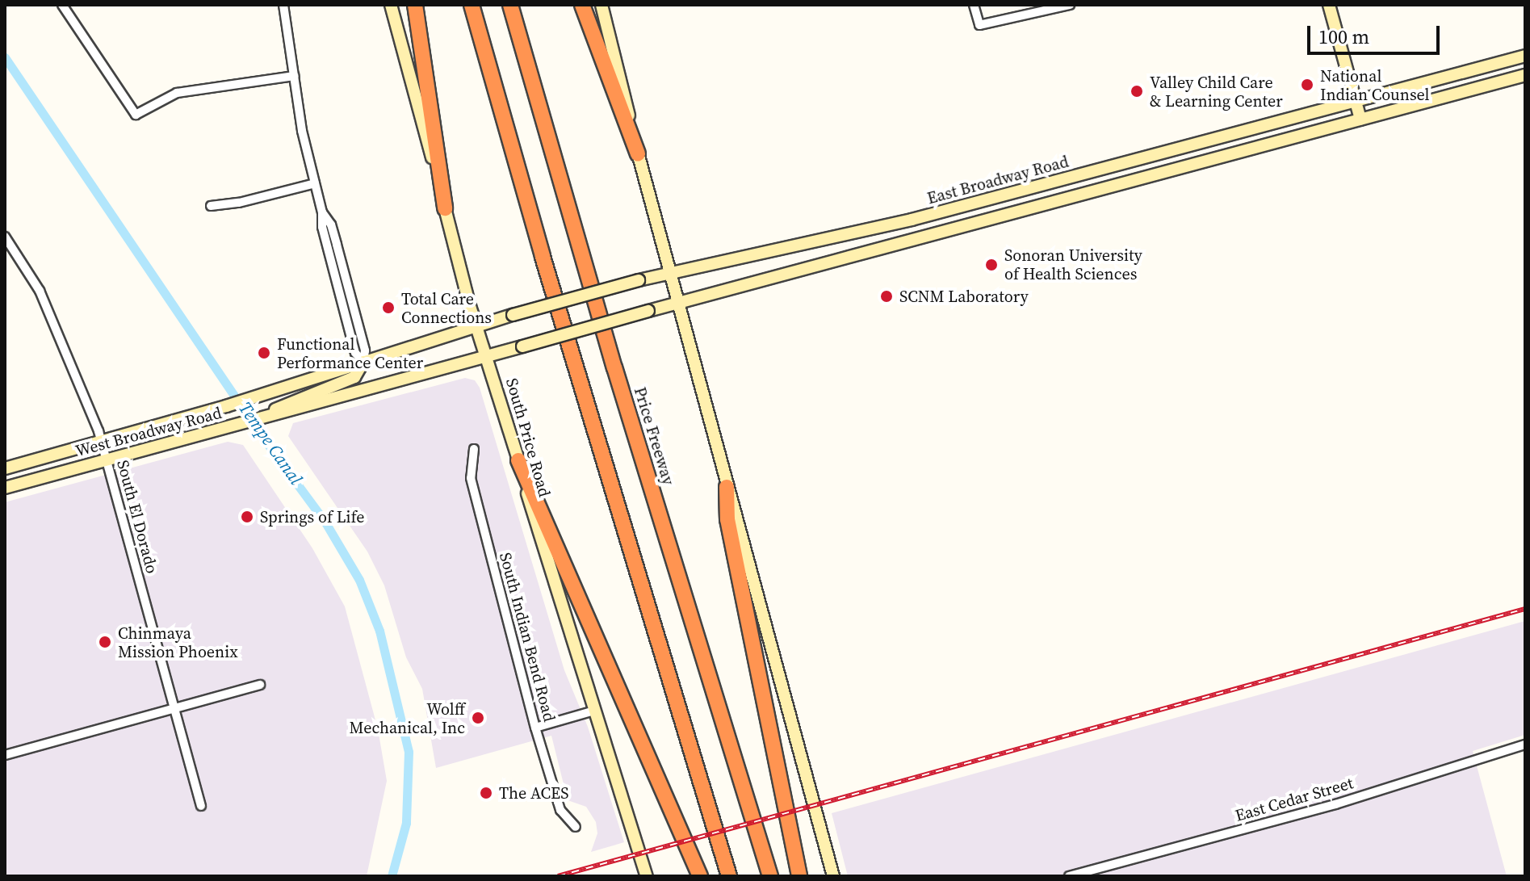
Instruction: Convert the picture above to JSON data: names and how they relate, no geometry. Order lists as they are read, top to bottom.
{
  "streets": {
    "highway": ["Price Freeway"],
    "main road": ["East Broadway Road", "West Broadway Road", "South Price Road"],
    "street": ["South El Dorado", "South Indian Bend Road", "East Cedar Street"]
  },
  "crossings": [
    ["East Broadway Road", "West Broadway Road"],
    ["East Broadway Road", "South Price Road"],
    ["West Broadway Road", "South Price Road"],
    ["West Broadway Road", "South El Dorado"]
  ],
  "water": ["Tempe Canal"],
  "places": [
    "National Indian Counsel",
    "Valley Child Care & Learning Center",
    "Sonoran University of Health Sciences",
    "SCNM Laboratory",
    "Total Care Connections",
    "Functional Performance Center",
    "Springs of Life",
    "Chinmaya Mission Phoenix",
    "Wolff Mechanical, Inc",
    "The ACES"
  ],
  "scale_bar": "100 m"
}
